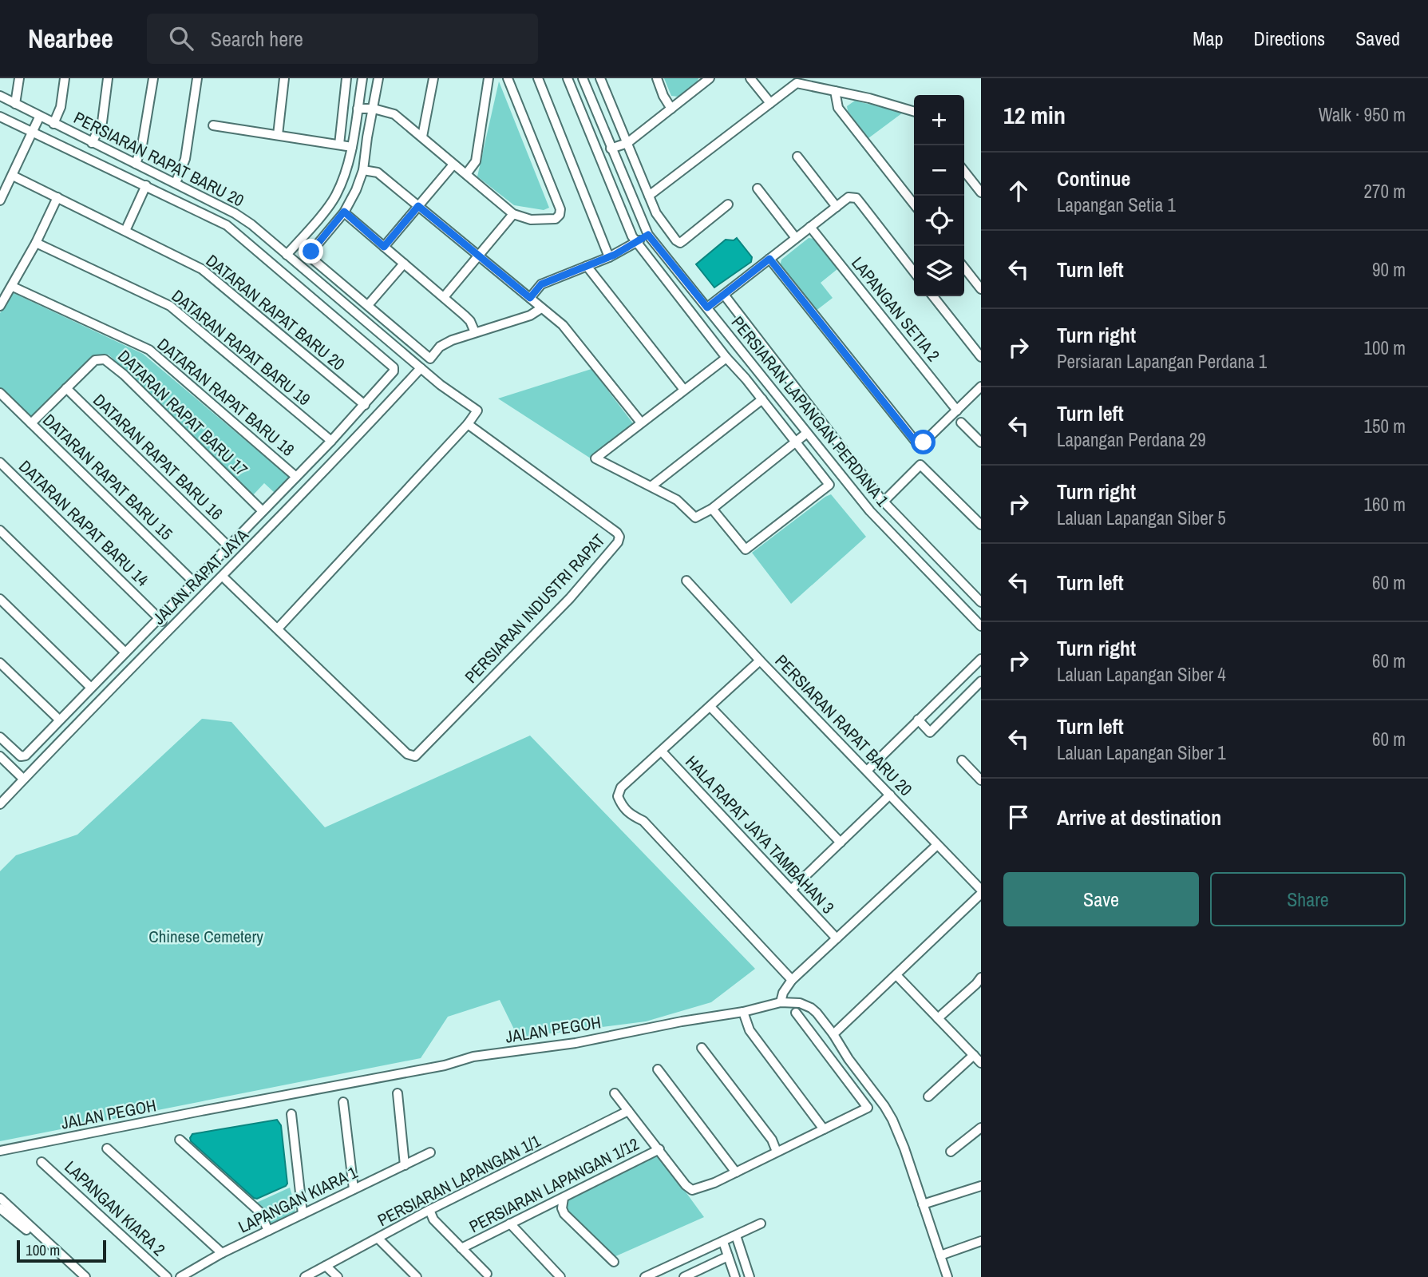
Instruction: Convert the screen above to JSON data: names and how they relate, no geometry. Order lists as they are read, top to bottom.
{
  "streets": {
    "street": [
      "PERSIARAN RAPAT BARU 20",
      "LAPANGAN SETIA 2",
      "DATARAN RAPAT BARU 20",
      "DATARAN RAPAT BARU 19",
      "DATARAN RAPAT BARU 18",
      "PERSIARAN LAPANGAN PERDANA 1",
      "DATARAN RAPAT BARU 17",
      "DATARAN RAPAT BARU 16",
      "DATARAN RAPAT BARU 15",
      "DATARAN RAPAT BARU 14",
      "JALAN RAPAT JAYA",
      "PERSIARAN INDUSTRI RAPAT",
      "HALA RAPAT JAYA TAMBAHAN 3",
      "JALAN PEGOH",
      "PERSIARAN LAPANGAN 1/1",
      "PERSIARAN LAPANGAN 1/12",
      "LAPANGAN KIARA 1",
      "LAPANGAN KIARA 2"
    ]
  },
  "crossings": [
    ["PERSIARAN RAPAT BARU 20", "JALAN RAPAT JAYA"],
    ["PERSIARAN RAPAT BARU 20", "PERSIARAN INDUSTRI RAPAT"],
    ["DATARAN RAPAT BARU 17", "DATARAN RAPAT BARU 16"],
    ["DATARAN RAPAT BARU 17", "DATARAN RAPAT BARU 15"],
    ["DATARAN RAPAT BARU 14", "JALAN RAPAT JAYA"],
    ["JALAN RAPAT JAYA", "PERSIARAN INDUSTRI RAPAT"]
  ],
  "parks": ["Chinese Cemetery"],
  "scale_bar": "100 m",
  "page": {
    "header": "Nearbee",
    "search": "Search here",
    "nav": ["Map", "Directions", "Saved"],
    "heading": ["12 min", "Walk · 950 m"],
    "map_buttons": ["+", "−"],
    "list": [
      ["Continue", "Lapangan Setia 1", "270 m"],
      ["Turn left", "90 m"],
      ["Turn right", "Persiaran Lapangan Perdana 1", "100 m"],
      ["Turn left", "Lapangan Perdana 29", "150 m"],
      ["Turn right", "Laluan Lapangan Siber 5", "160 m"],
      ["Turn left", "60 m"],
      ["Turn right", "Laluan Lapangan Siber 4", "60 m"],
      ["Turn left", "Laluan Lapangan Siber 1", "60 m"],
      "Arrive at destination"
    ],
    "buttons": ["Save", "Share"],
    "scale": "100 m"
  }
}
